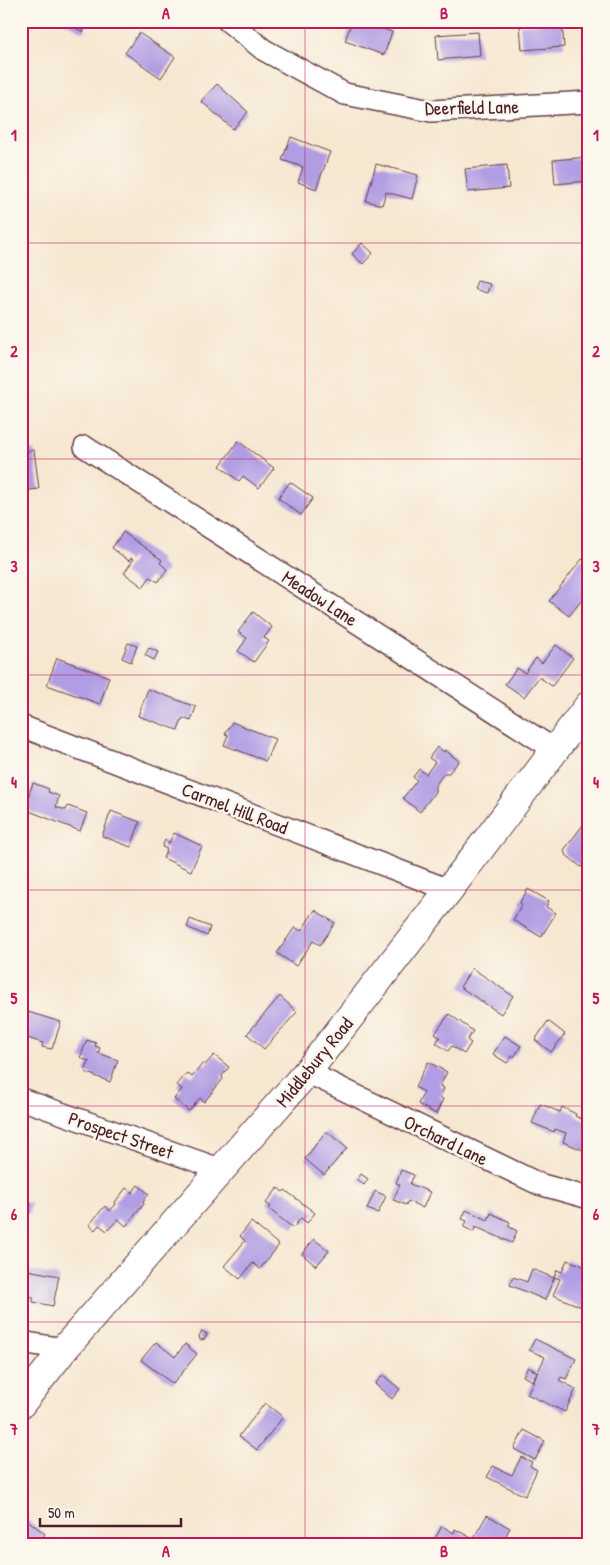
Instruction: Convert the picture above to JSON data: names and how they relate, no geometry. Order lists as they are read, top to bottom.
{
  "streets": {
    "street": [
      "Deerfield Lane",
      "Meadow Lane",
      "Carmel Hill Road",
      "Middlebury Road",
      "Prospect Street",
      "Orchard Lane"
    ]
  },
  "crossings": [
    ["Meadow Lane", "Middlebury Road"],
    ["Carmel Hill Road", "Middlebury Road"],
    ["Middlebury Road", "Prospect Street"],
    ["Middlebury Road", "Orchard Lane"]
  ],
  "scale_bar": "50 m",
  "grid": {
    "columns": ["A", "B"],
    "rows": [
      "1",
      "2",
      "3",
      "4",
      "5",
      "6",
      "7"
    ]
  }
}
